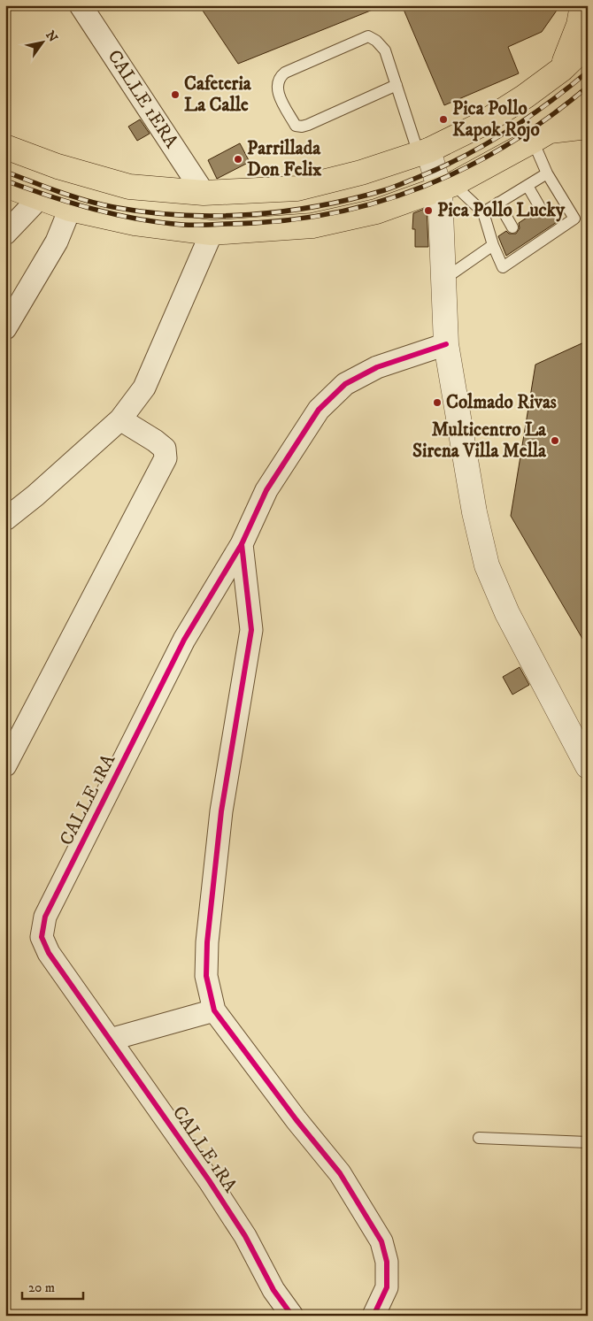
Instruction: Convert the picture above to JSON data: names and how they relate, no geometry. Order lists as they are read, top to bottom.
{
  "streets": {
    "street": ["CALLE 1ERA", "CALLE 1RA"]
  },
  "places": [
    "Cafeteria La Calle",
    "Pica Pollo Kapok Rojo",
    "Parrillada Don Felix",
    "Pica Pollo Lucky",
    "Colmado Rivas",
    "Multicentro La Sirena Villa Mella"
  ],
  "scale_bar": "20 m",
  "north": "top right"
}
